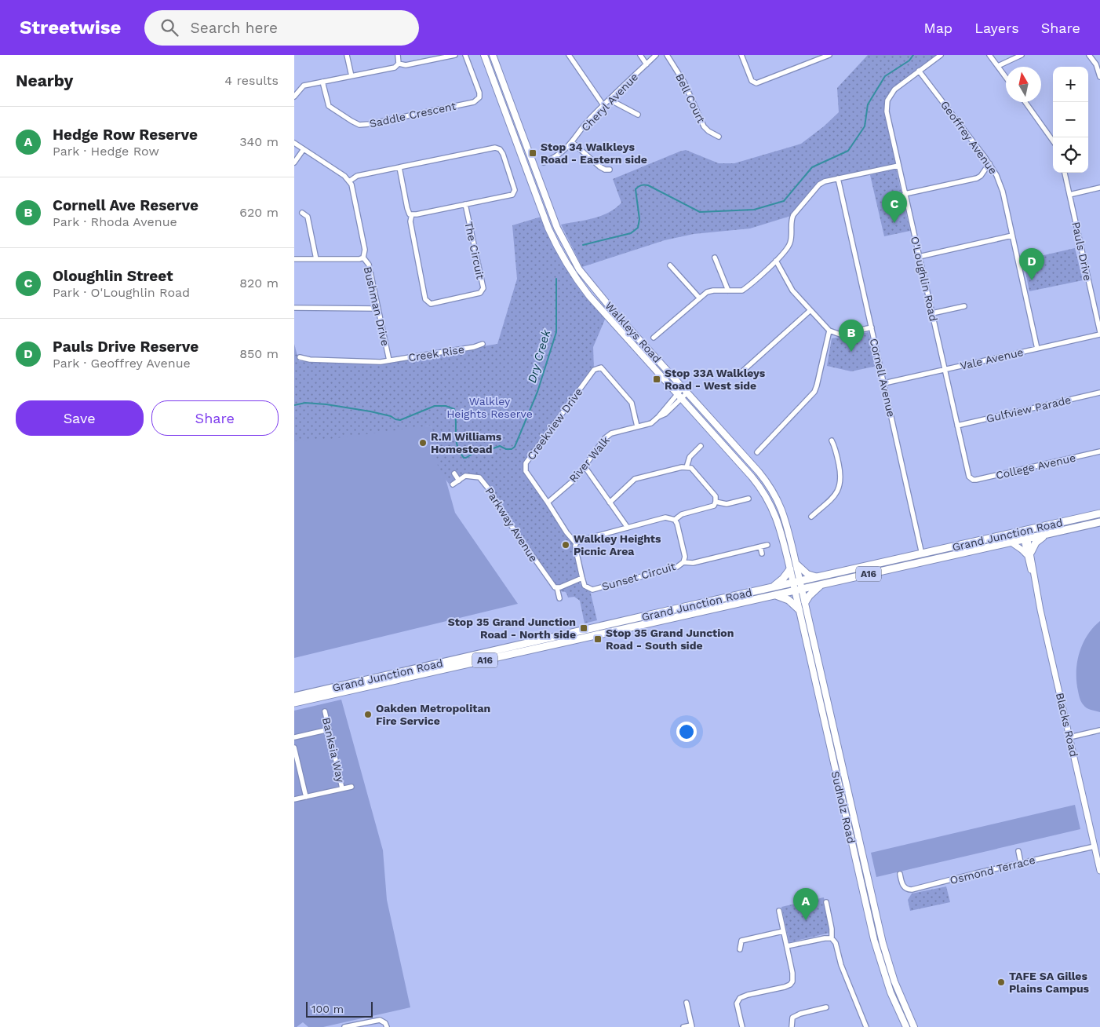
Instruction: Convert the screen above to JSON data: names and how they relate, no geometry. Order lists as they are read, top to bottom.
{
  "streets": {
    "highway": ["Grand Junction Road", "A16"],
    "main road": ["Walkleys Road", "Sudholz Road"],
    "street": [
      "Bell Court",
      "Cheryl Avenue",
      "Saddle Crescent",
      "Geoffrey Avenue",
      "The Circuit",
      "Pauls Drive",
      "O'Loughlin Road",
      "Bushman Drive",
      "Creek Rise",
      "Vale Avenue",
      "Cornell Avenue",
      "Gulfview Parade",
      "Creekview Drive",
      "River Walk",
      "College Avenue",
      "Parkway Avenue",
      "Sunset Circuit",
      "Blacks Road",
      "Banksia Way",
      "Osmond Terrace"
    ]
  },
  "crossings": [
    ["Geoffrey Avenue", "O'Loughlin Road"],
    ["Geoffrey Avenue", "Vale Avenue"],
    ["Pauls Drive", "Vale Avenue"],
    ["O'Loughlin Road", "Vale Avenue"],
    ["O'Loughlin Road", "Gulfview Parade"],
    ["O'Loughlin Road", "College Avenue"],
    ["Bushman Drive", "Creek Rise"],
    ["Walkleys Road", "River Walk"],
    ["Walkleys Road", "Grand Junction Road"],
    ["Walkleys Road", "Sudholz Road"],
    ["Vale Avenue", "Cornell Avenue"],
    ["Cornell Avenue", "Grand Junction Road"],
    ["Creekview Drive", "River Walk"],
    ["Grand Junction Road", "Blacks Road"],
    ["Grand Junction Road", "Sudholz Road"],
    ["Blacks Road", "Osmond Terrace"]
  ],
  "water": ["Dry Creek"],
  "parks": ["Walkley Heights Reserve"],
  "places": {
    "transit": [
      "Stop 34 Walkleys Road - Eastern side",
      "Stop 33A Walkleys Road - West side",
      "Stop 35 Grand Junction Road - North side",
      "Stop 35 Grand Junction Road - South side"
    ],
    "other": [
      "R.M Williams Homestead",
      "Walkley Heights Picnic Area",
      "Oakden Metropolitan Fire Service",
      "TAFE SA Gilles Plains Campus"
    ]
  },
  "scale_bar": "100 m",
  "north": "top",
  "page": {
    "header": "Streetwise",
    "search": "Search here",
    "nav": ["Map", "Layers", "Share"],
    "heading": ["Nearby", "4 results"],
    "map_buttons": ["+", "−"],
    "list": [
      {
        "mark": "A",
        "name": "Hedge Row Reserve",
        "note": "Park · Hedge Row",
        "value": "340 m"
      },
      {
        "mark": "B",
        "name": "Cornell Ave Reserve",
        "note": "Park · Rhoda Avenue",
        "value": "620 m"
      },
      {
        "mark": "C",
        "name": "Oloughlin Street",
        "note": "Park · O'Loughlin Road",
        "value": "820 m"
      },
      {
        "mark": "D",
        "name": "Pauls Drive Reserve",
        "note": "Park · Geoffrey Avenue",
        "value": "850 m"
      }
    ],
    "pins": [
      "C",
      "D",
      "B",
      "A"
    ],
    "buttons": ["Save", "Share"],
    "scale": "100 m"
  }
}
